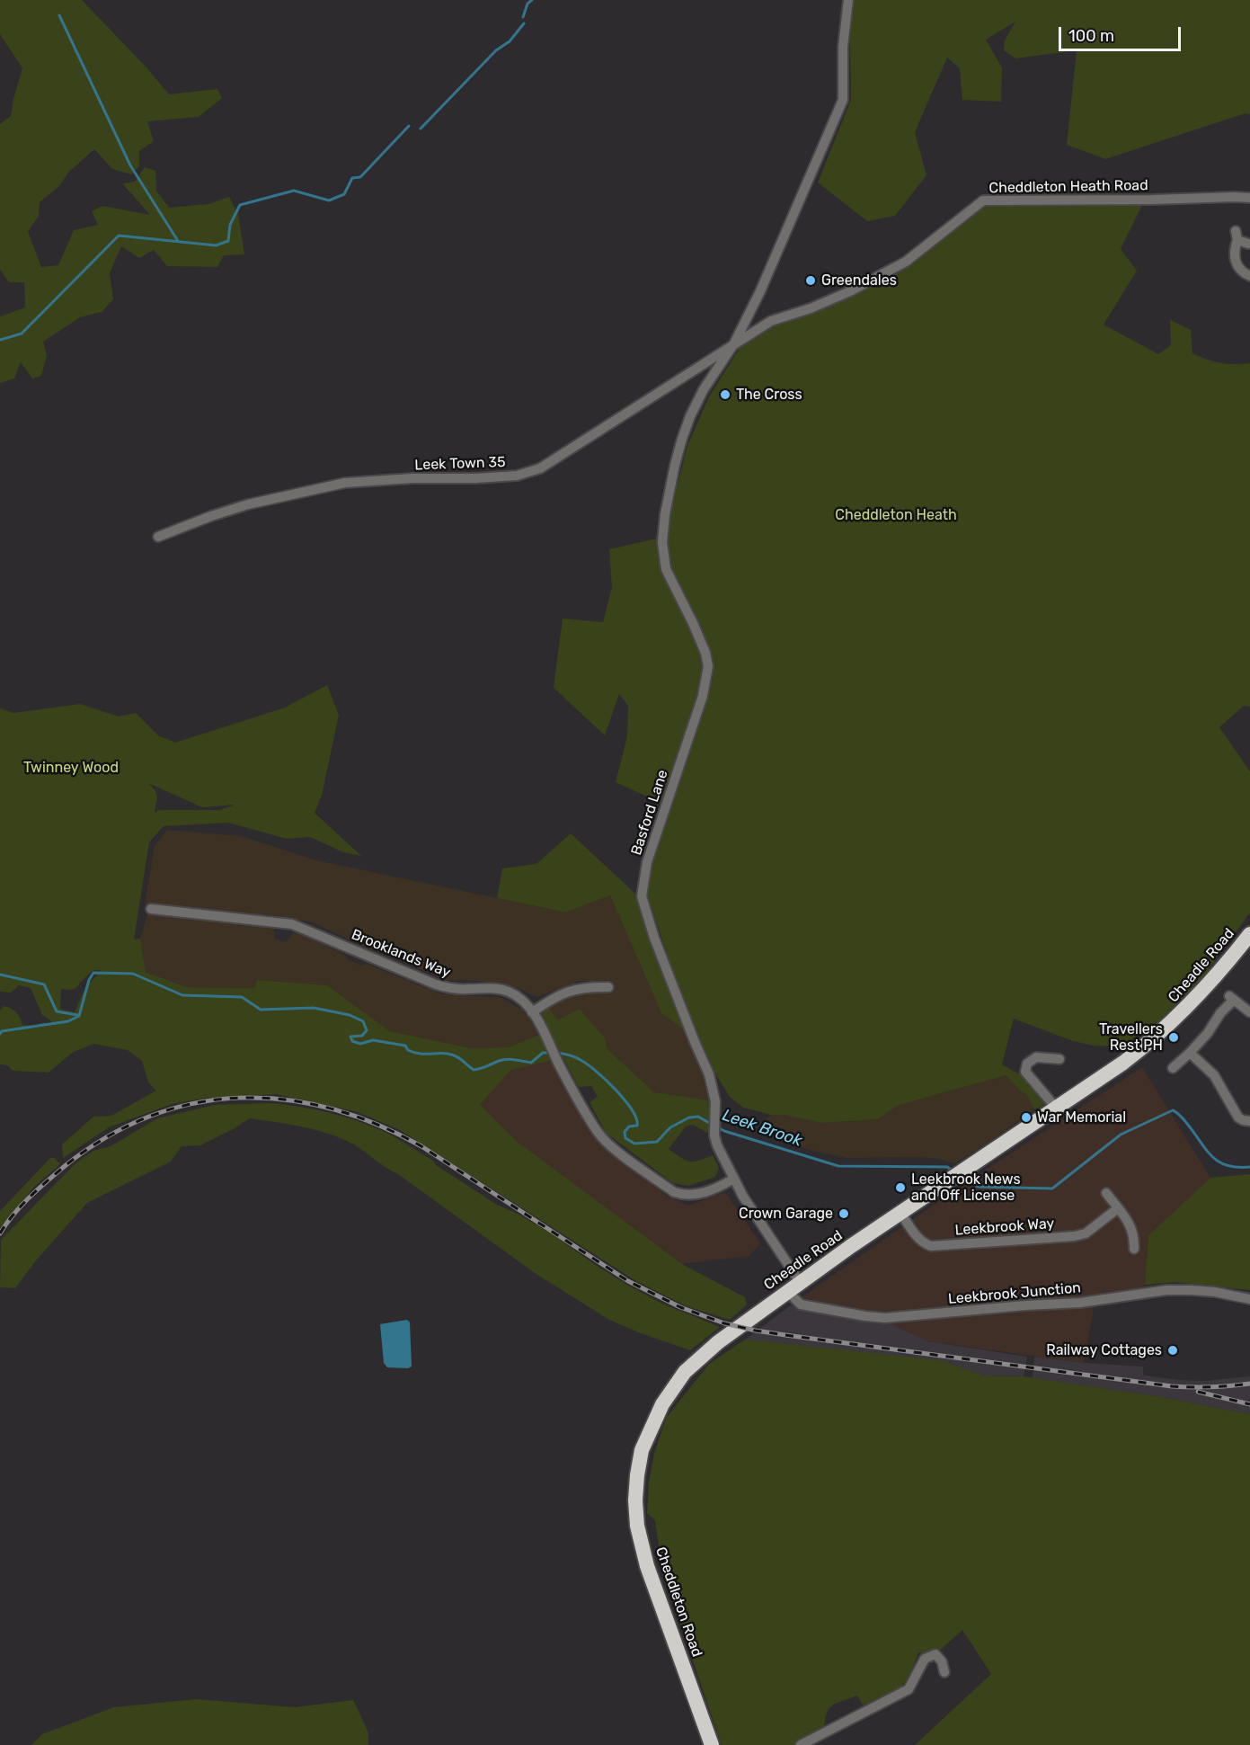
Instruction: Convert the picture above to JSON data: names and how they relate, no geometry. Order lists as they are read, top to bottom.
{
  "streets": {
    "highway": ["Cheadle Road", "Cheddleton Road"],
    "street": [
      "Cheddleton Heath Road",
      "Leek Town 35",
      "Basford Lane",
      "Brooklands Way",
      "Leekbrook Way",
      "Leekbrook Junction"
    ]
  },
  "crossings": [
    ["Cheddleton Heath Road", "Leek Town 35"],
    ["Cheddleton Heath Road", "Basford Lane"],
    ["Leek Town 35", "Basford Lane"],
    ["Basford Lane", "Brooklands Way"],
    ["Basford Lane", "Cheadle Road"],
    ["Basford Lane", "Leekbrook Junction"],
    ["Cheadle Road", "Leekbrook Way"],
    ["Cheadle Road", "Leekbrook Junction"],
    ["Cheadle Road", "Cheddleton Road"]
  ],
  "water": ["Leek Brook"],
  "parks": ["Cheddleton Heath", "Twinney Wood"],
  "places": [
    "Greendales",
    "The Cross",
    "Travellers Rest PH",
    "War Memorial",
    "Leekbrook News and Off License",
    "Crown Garage",
    "Railway Cottages"
  ],
  "scale_bar": "100 m"
}
